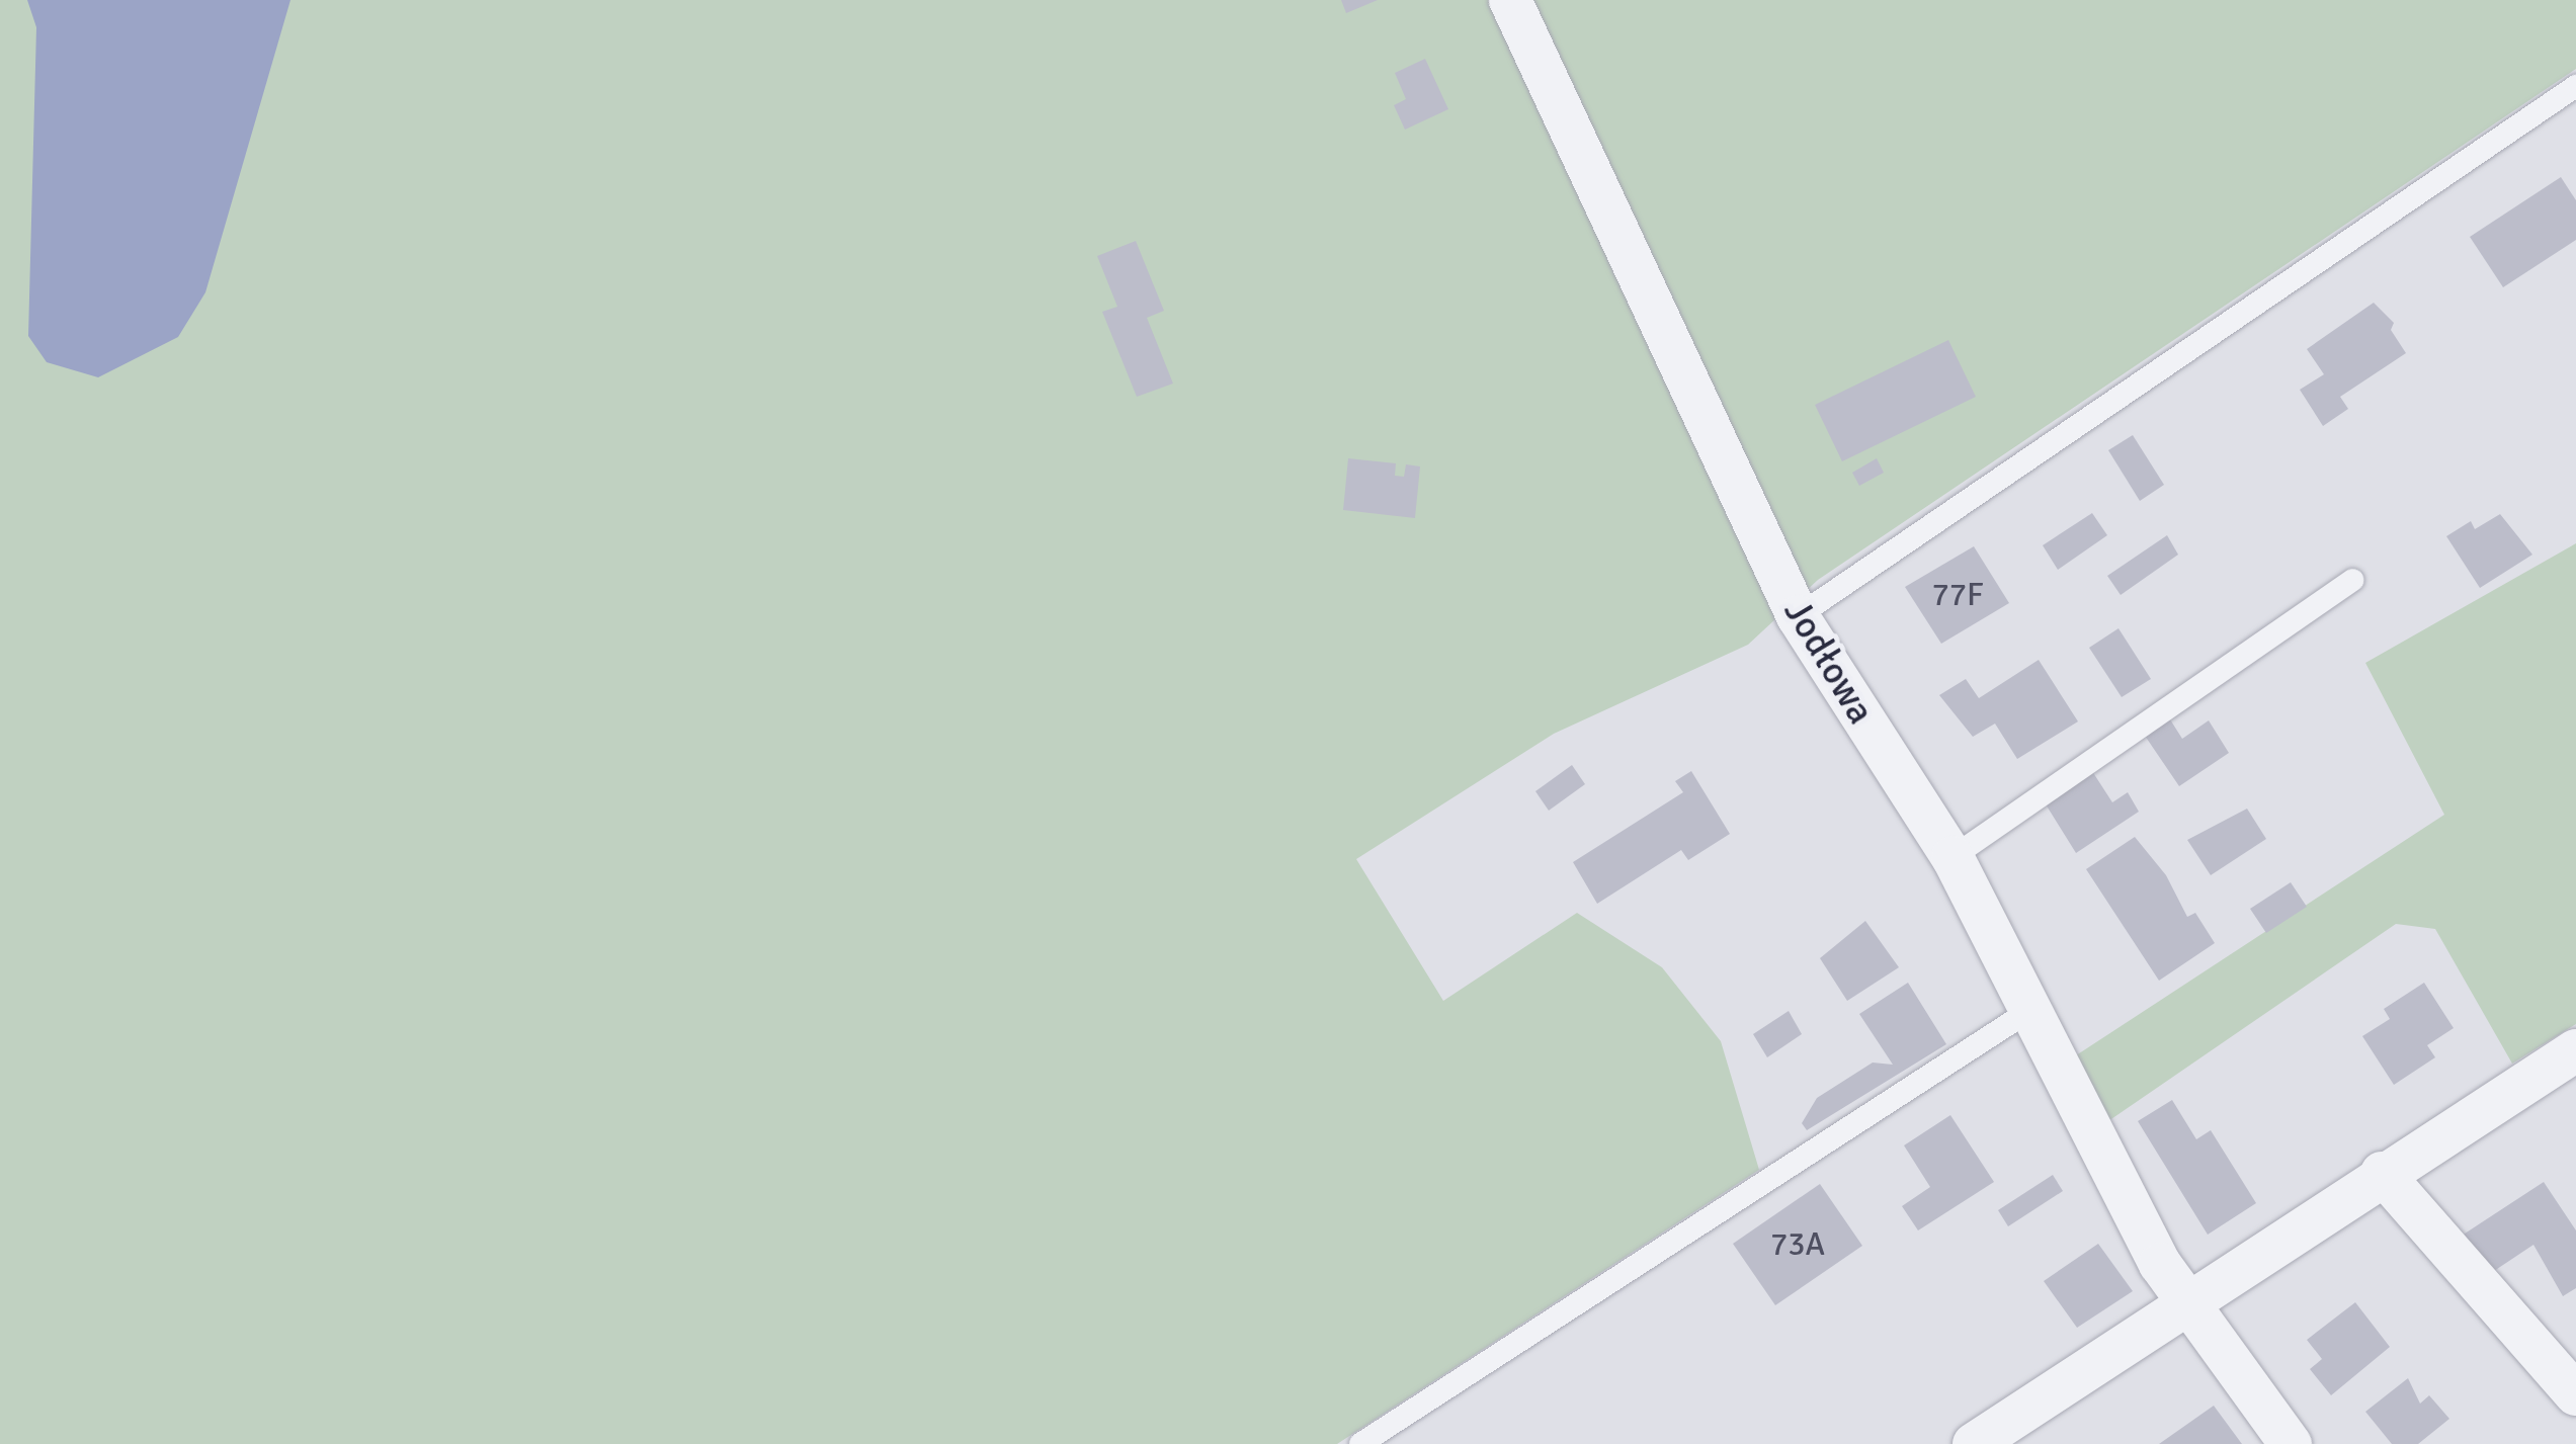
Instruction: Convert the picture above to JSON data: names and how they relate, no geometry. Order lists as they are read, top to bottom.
{
  "streets": {
    "street": ["Jodłowa"]
  },
  "house_numbers": ["77F", "73A"]
}
